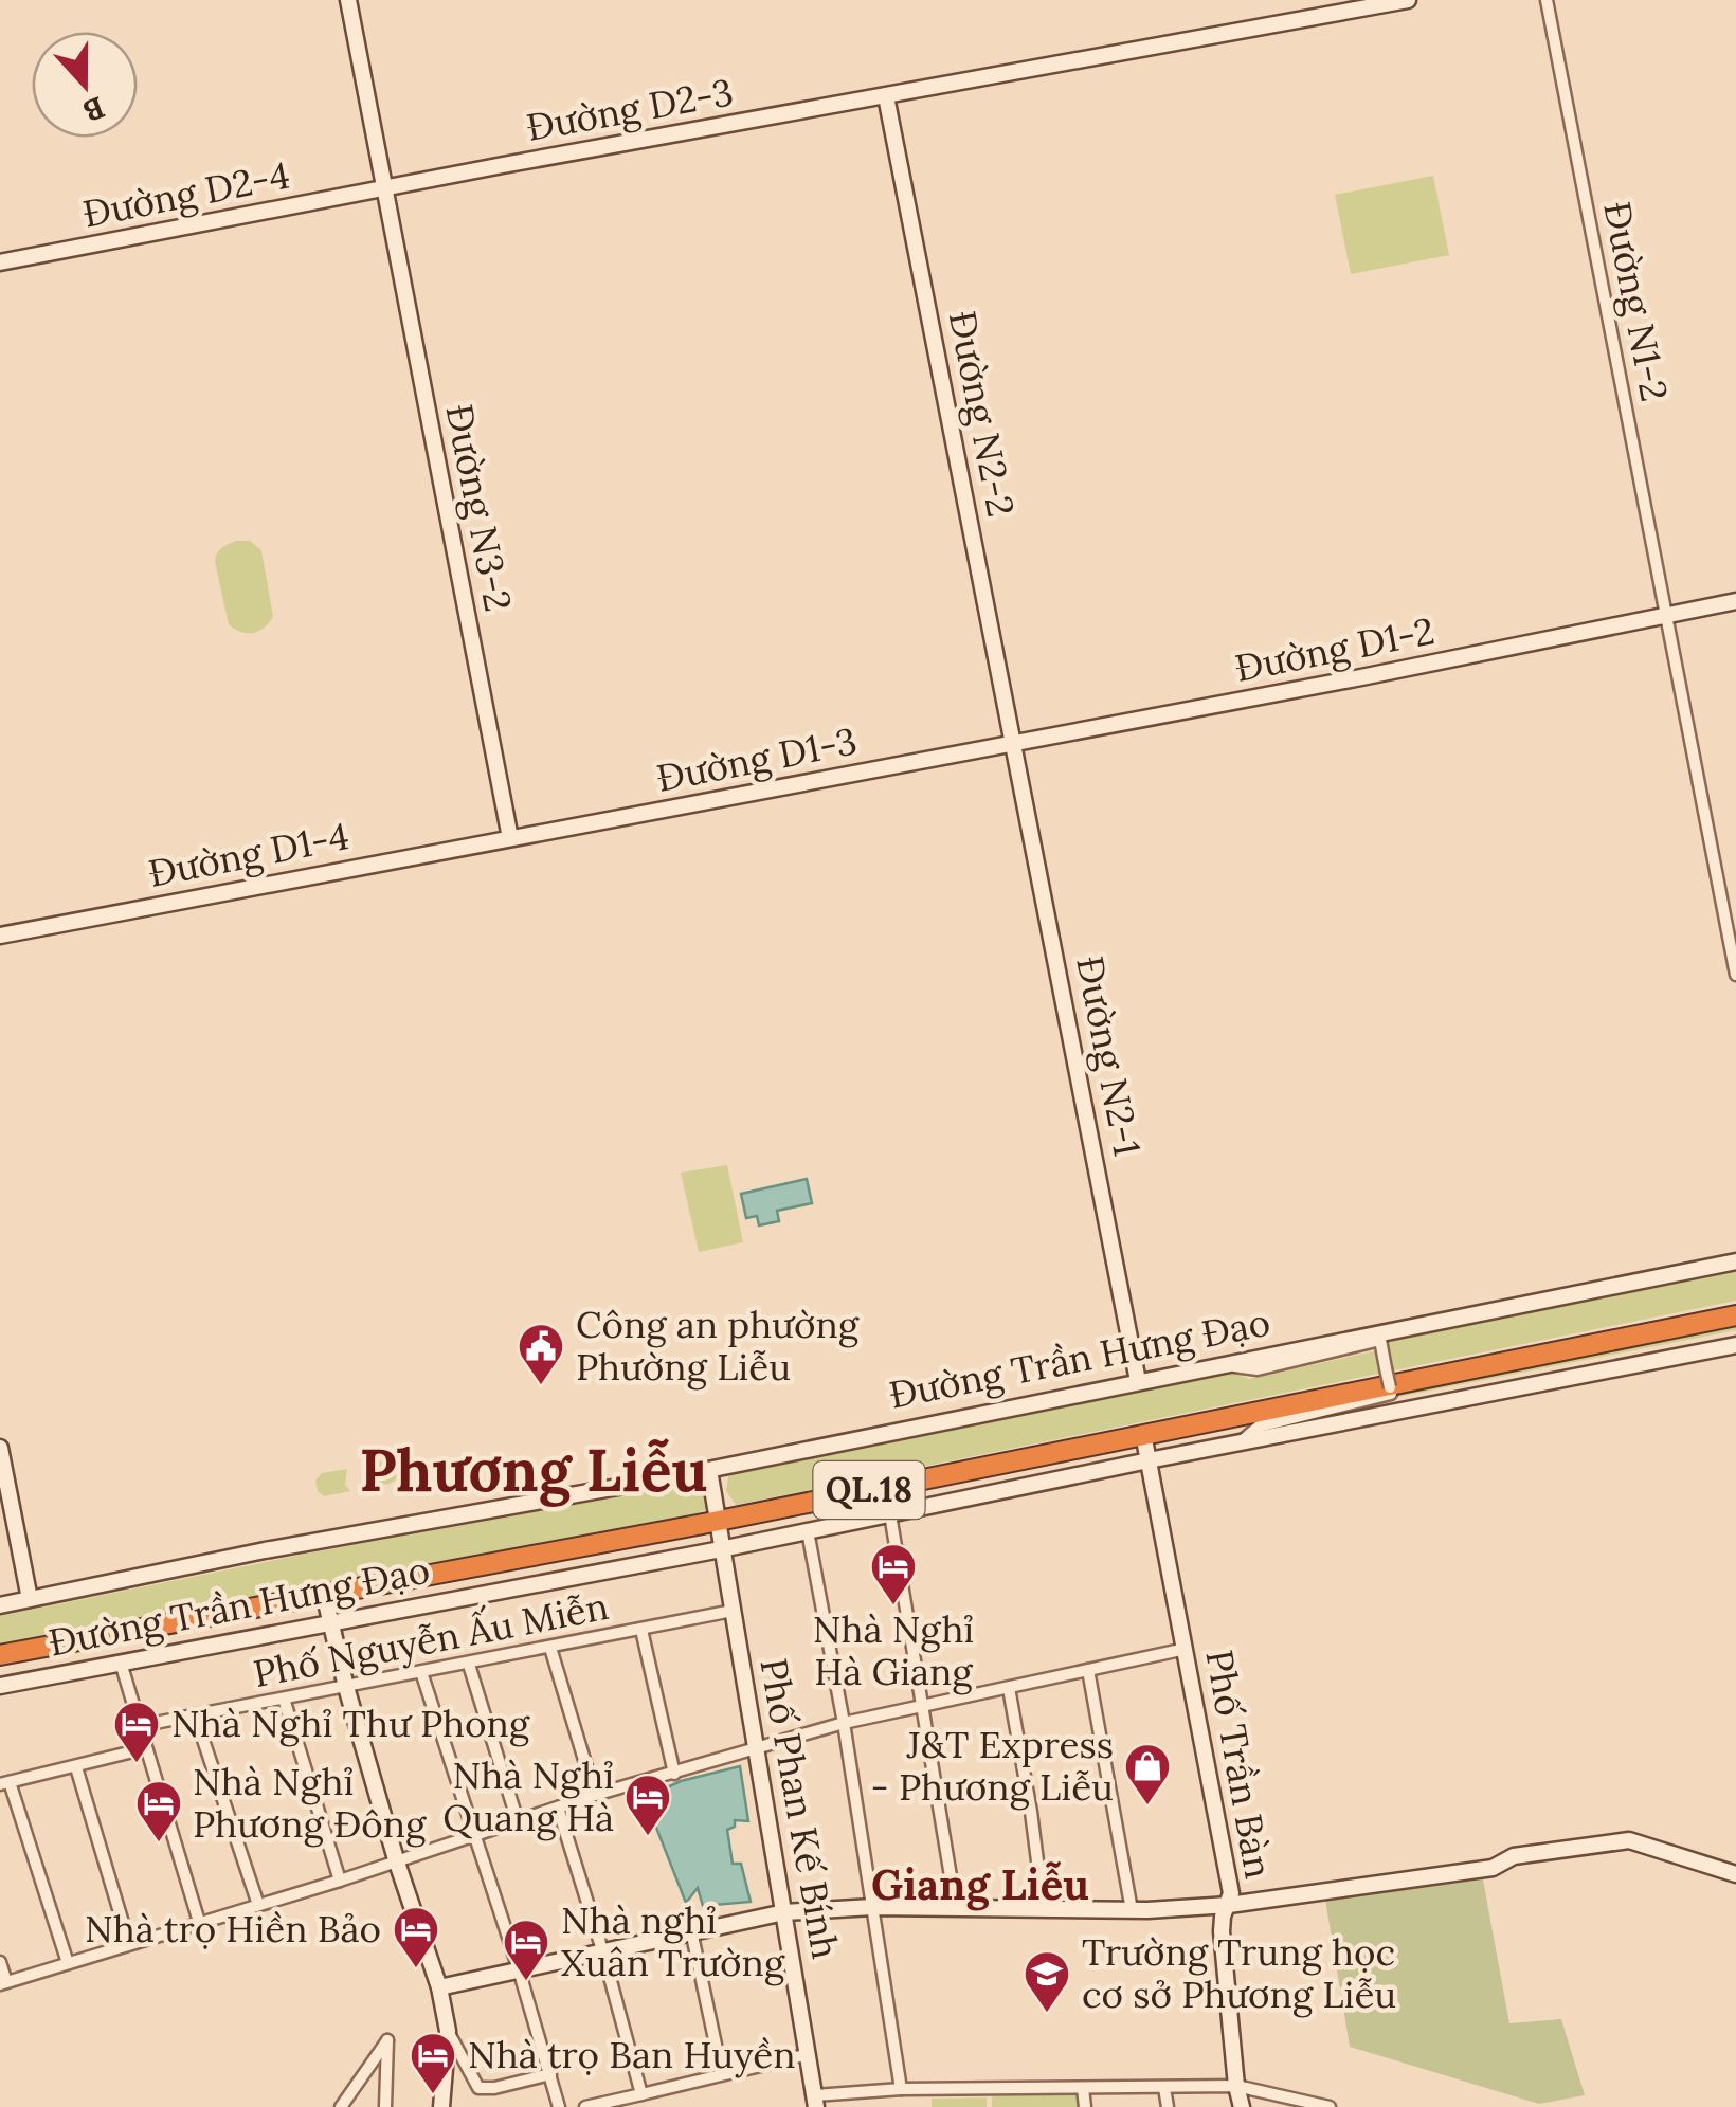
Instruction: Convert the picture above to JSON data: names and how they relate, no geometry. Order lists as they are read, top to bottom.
{
  "streets": {
    "highway": ["Đường Trần Hưng Đạo", "QL.18"],
    "street": [
      "Đường D2-3",
      "Đường D2-4",
      "Đường N1-2",
      "Đường N2-2",
      "Đường N3-2",
      "Đường D1-2",
      "Đường D1-3",
      "Đường D1-4",
      "Đường N2-1",
      "Phố Nguyễn Ấu Miễn",
      "Phố Trần Bàn",
      "Phố Phan Kế Bính"
    ]
  },
  "crossings": [
    ["Đường D2-3", "Đường D2-4"],
    ["Đường D2-3", "Đường N2-2"],
    ["Đường D2-3", "Đường N3-2"],
    ["Đường D2-4", "Đường N3-2"],
    ["Đường N1-2", "Đường D1-2"],
    ["Đường N2-2", "Đường D1-2"],
    ["Đường N2-2", "Đường D1-3"],
    ["Đường N2-2", "Đường N2-1"],
    ["Đường N3-2", "Đường D1-3"],
    ["Đường N3-2", "Đường D1-4"],
    ["Đường D1-2", "Đường D1-3"],
    ["Đường D1-2", "Đường N2-1"],
    ["Đường D1-3", "Đường D1-4"],
    ["Đường D1-3", "Đường N2-1"],
    ["Đường N2-1", "Đường Trần Hưng Đạo"],
    ["Đường Trần Hưng Đạo", "Phố Trần Bàn"],
    ["Đường Trần Hưng Đạo", "Phố Phan Kế Bính"],
    ["Phố Nguyễn Ấu Miễn", "Phố Phan Kế Bính"]
  ],
  "districts": ["Phương Liễu", "Giang Liễu"],
  "places": {
    "public building": ["Công an phường Phường Liễu"],
    "hotel": [
      "Nhà Nghỉ Hà Giang",
      "Nhà Nghỉ Thư Phong",
      "Nhà Nghỉ Quang Hà",
      "Nhà Nghỉ Phương Đông",
      "Nhà trọ Hiền Bảo",
      "Nhà nghỉ Xuân Trường",
      "Nhà trọ Ban Huyền"
    ],
    "shop": ["J&T Express - Phương Liễu"],
    "school or university": ["Trường Trung học cơ sở Phương Liễu"]
  },
  "north": "bottom"
}
